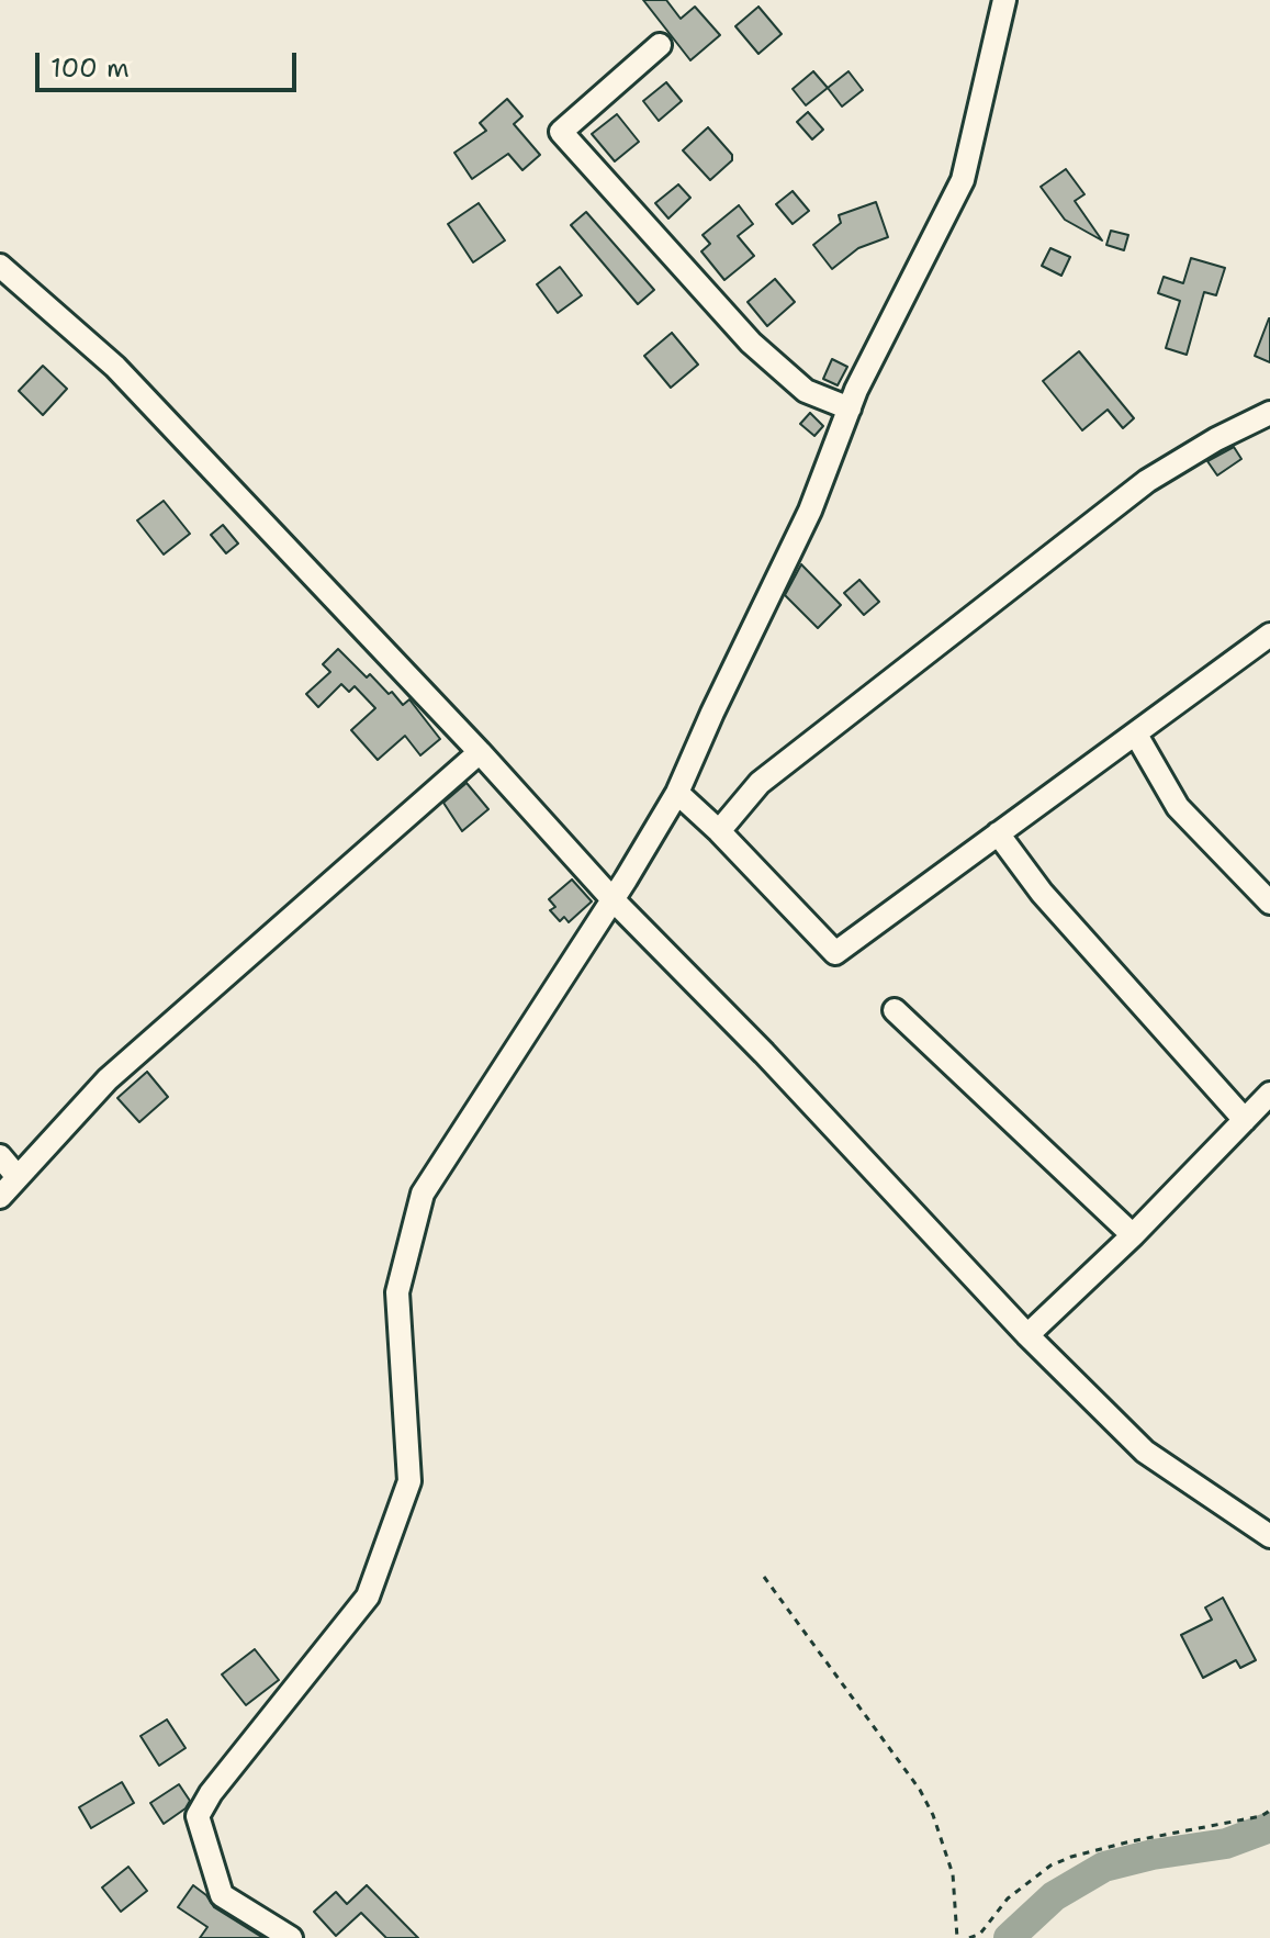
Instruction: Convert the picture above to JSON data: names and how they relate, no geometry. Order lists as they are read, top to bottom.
{
  "scale_bar": "100 m"
}
